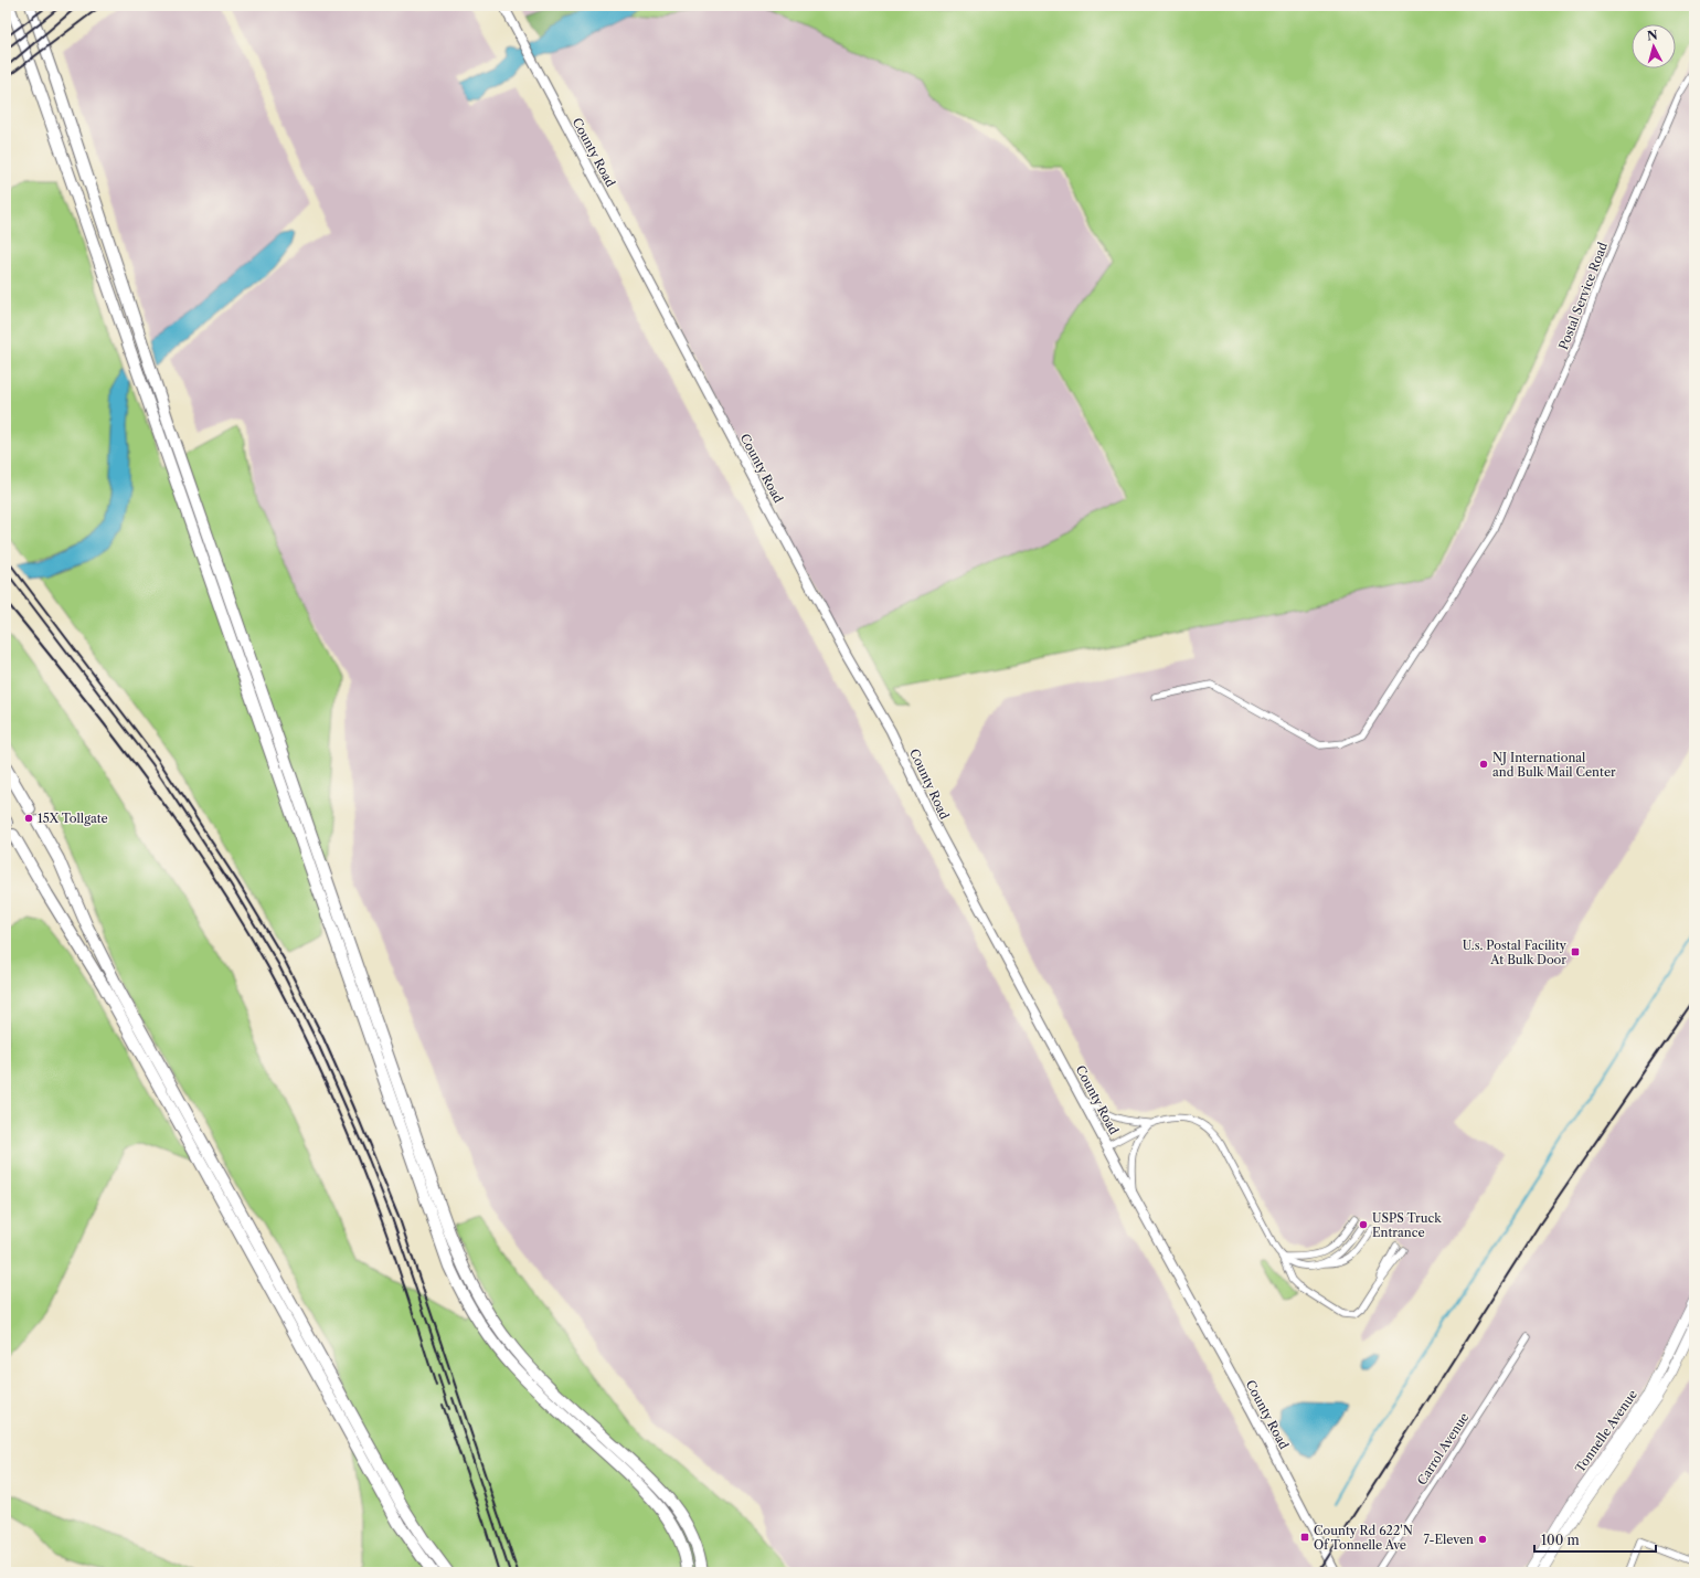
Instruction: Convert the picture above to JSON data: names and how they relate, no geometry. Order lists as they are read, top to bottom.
{
  "streets": {
    "highway": ["Tonnelle Avenue"],
    "main road": ["County Road"],
    "street": ["Postal Service Road", "Carrol Avenue"]
  },
  "places": {
    "other": [
      "NJ International and Bulk Mail Center",
      "15X Tollgate",
      "USPS Truck Entrance",
      "7-Eleven"
    ],
    "transit": ["U.s. Postal Facility At Bulk Door", "County Rd 622'N Of Tonnelle Ave"]
  },
  "scale_bar": "100 m",
  "north": "top"
}
